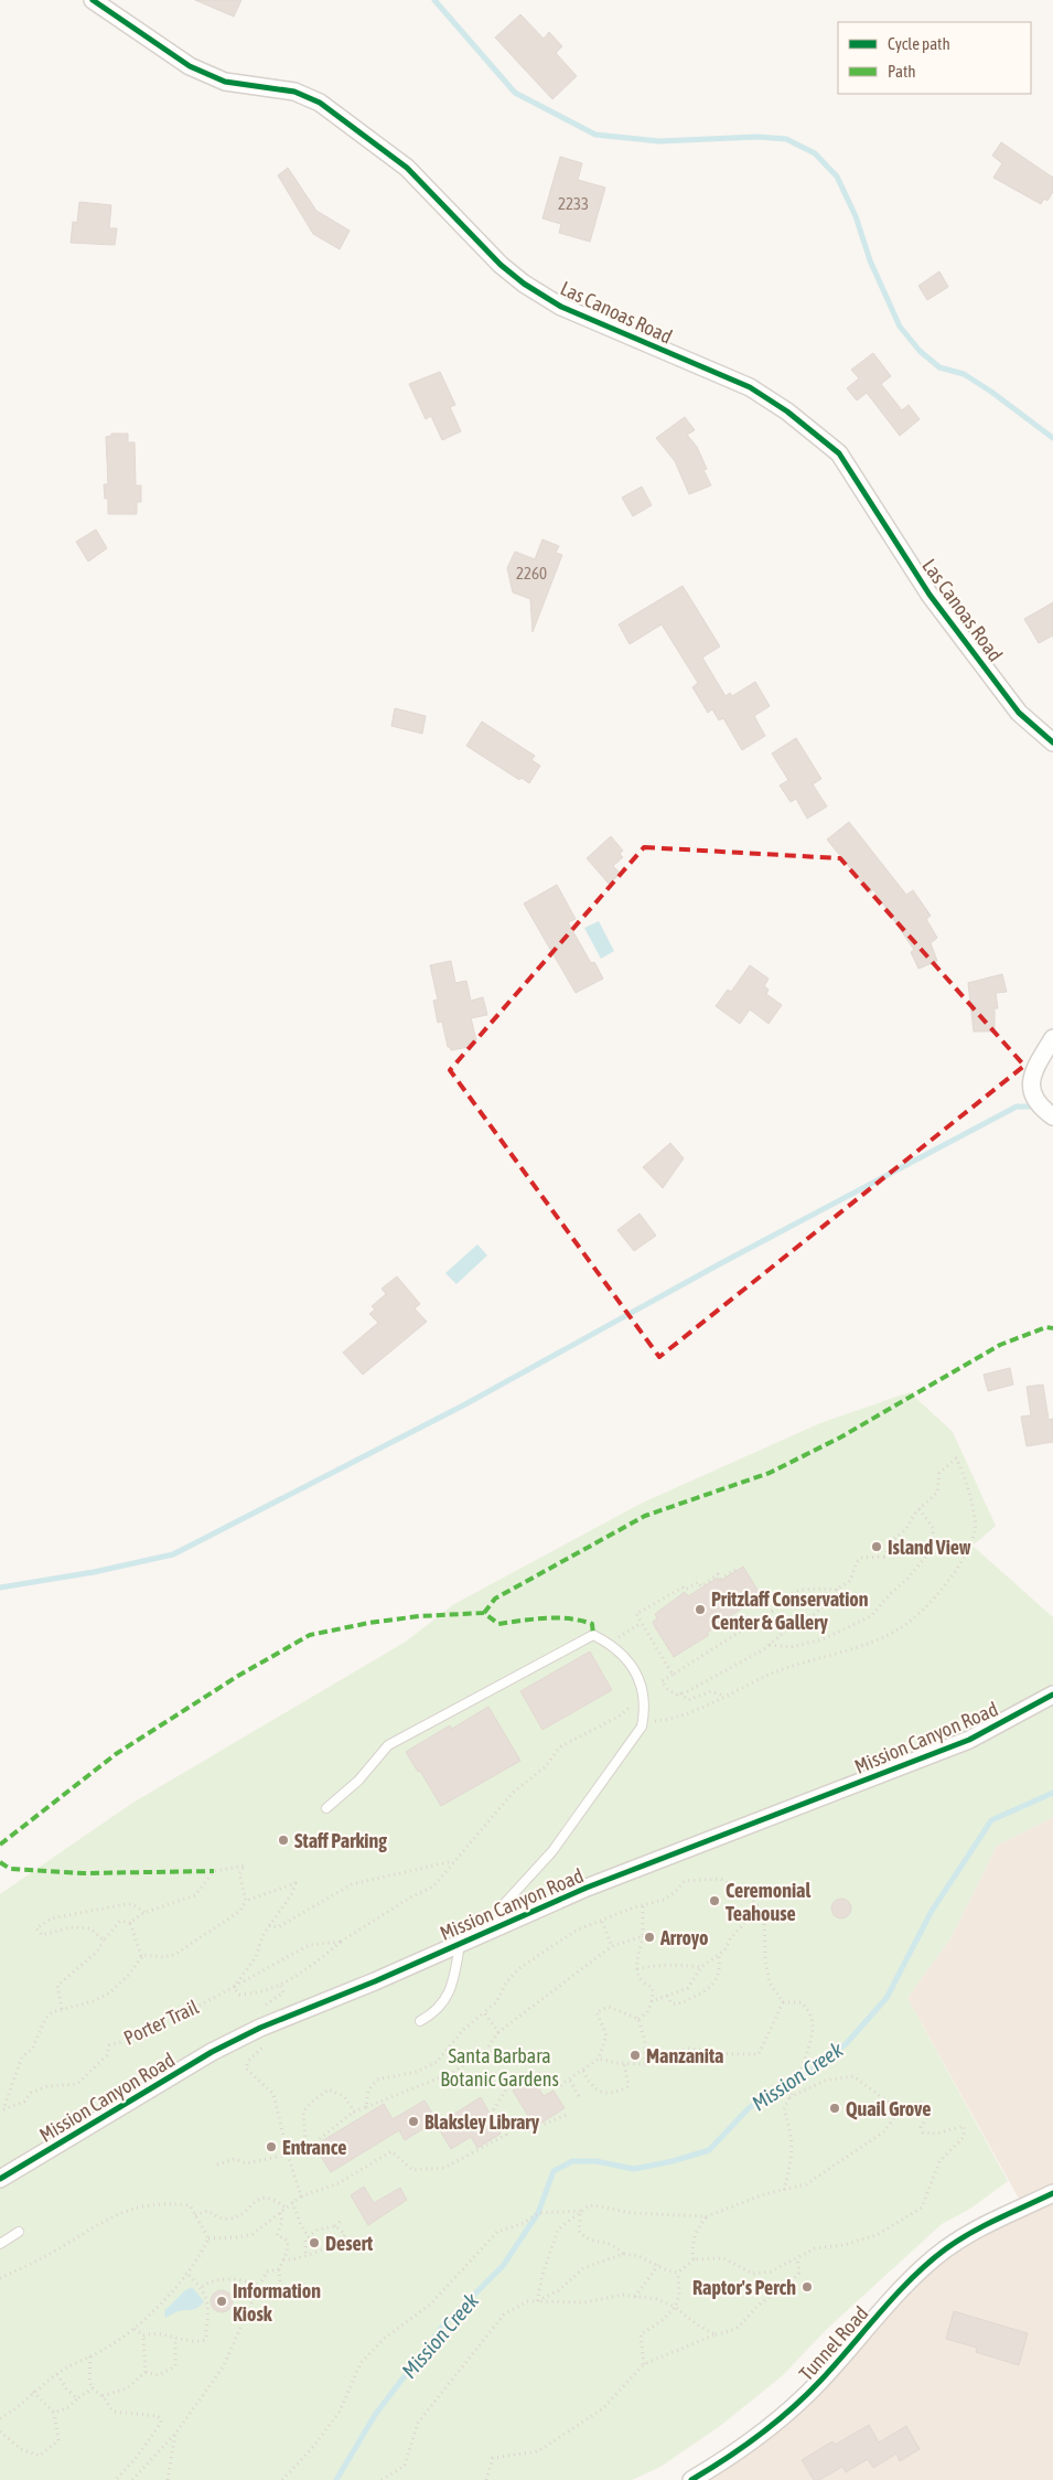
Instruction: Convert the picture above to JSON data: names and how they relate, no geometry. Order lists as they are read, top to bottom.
{
  "streets": {
    "street": ["Las Canoas Road", "Mission Canyon Road", "Tunnel Road"],
    "path": ["Porter Trail"]
  },
  "water": ["Mission Creek"],
  "parks": ["Santa Barbara Botanic Gardens"],
  "places": [
    "Island View",
    "Pritzlaff Conservation Center & Gallery",
    "Staff Parking",
    "Ceremonial Teahouse",
    "Arroyo",
    "Manzanita",
    "Quail Grove",
    "Blaksley Library",
    "Entrance",
    "Desert",
    "Raptor's Perch",
    "Information Kiosk"
  ],
  "house_numbers": ["2233", "2260"],
  "legend": ["Cycle path", "Path"]
}
